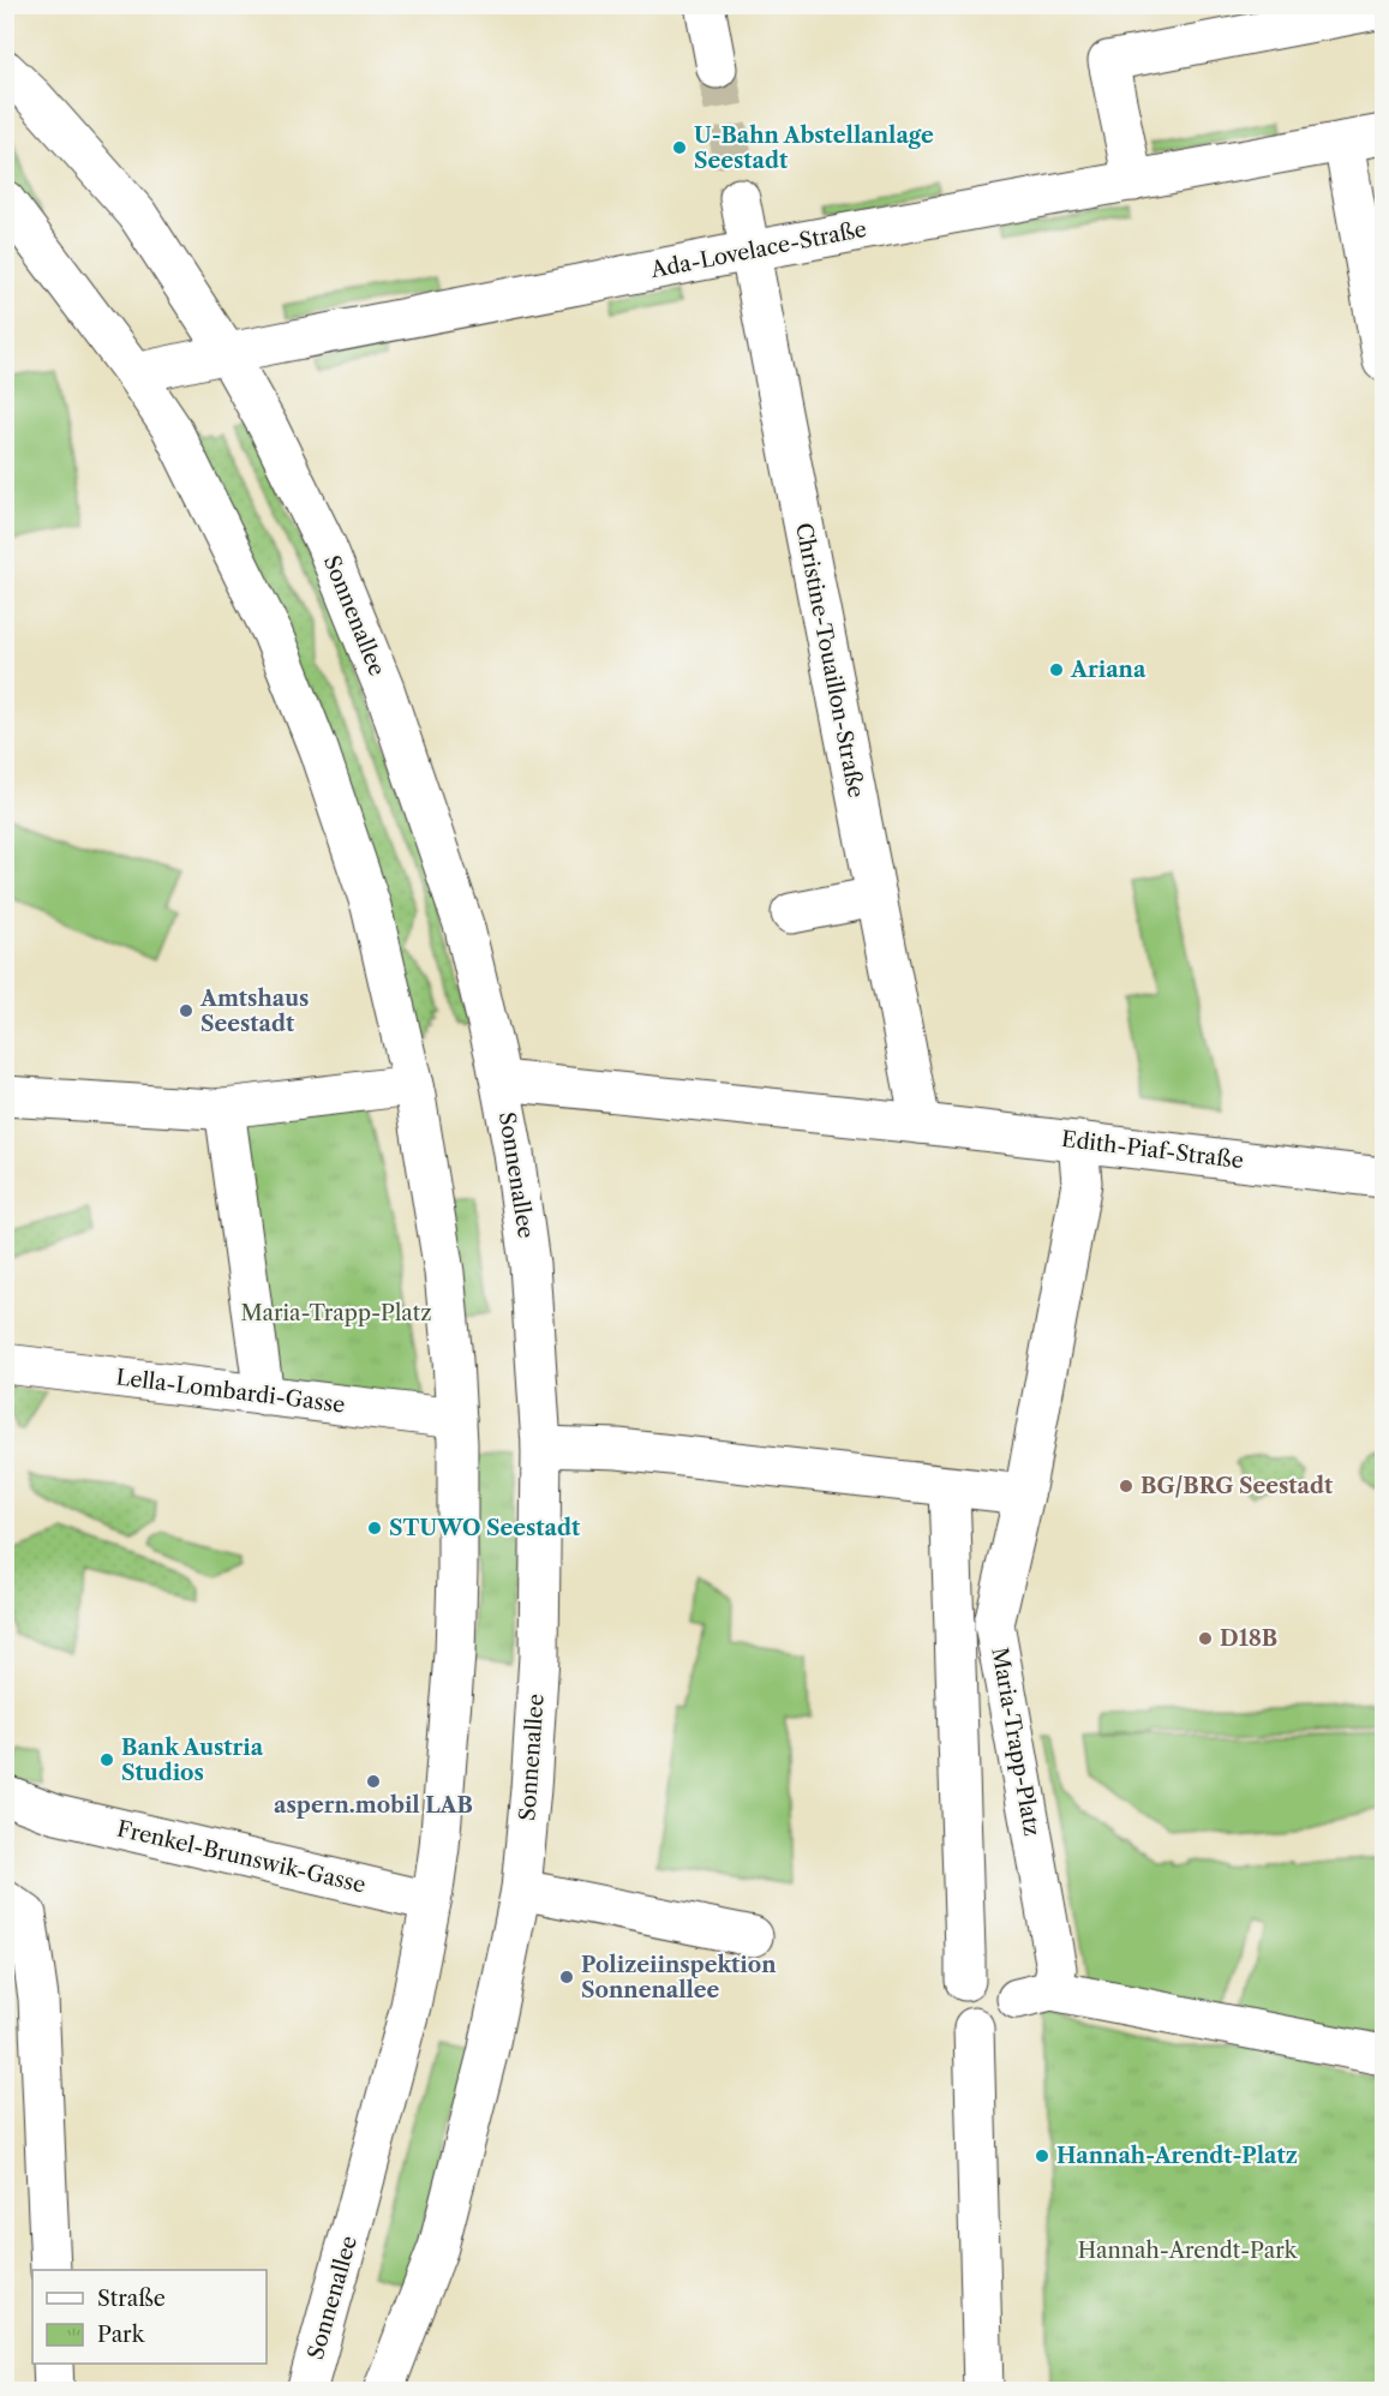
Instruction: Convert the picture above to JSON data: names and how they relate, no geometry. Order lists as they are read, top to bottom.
{
  "streets": {
    "street": [
      "Ada-Lovelace-Straße",
      "Sonnenallee",
      "Christine-Touaillon-Straße",
      "Edith-Piaf-Straße",
      "Lella-Lombardi-Gasse",
      "Maria-Trapp-Platz",
      "Frenkel-Brunswik-Gasse"
    ]
  },
  "crossings": [
    ["Ada-Lovelace-Straße", "Sonnenallee"],
    ["Ada-Lovelace-Straße", "Christine-Touaillon-Straße"],
    ["Sonnenallee", "Lella-Lombardi-Gasse"],
    ["Sonnenallee", "Frenkel-Brunswik-Gasse"],
    ["Christine-Touaillon-Straße", "Edith-Piaf-Straße"],
    ["Edith-Piaf-Straße", "Maria-Trapp-Platz"]
  ],
  "parks": ["Maria-Trapp-Platz", "Hannah-Arendt-Park"],
  "places": [
    "U-Bahn Abstellanlage Seestadt",
    "Ariana",
    "Amtshaus Seestadt",
    "BG/BRG Seestadt",
    "STUWO Seestadt",
    "D18B",
    "Bank Austria Studios",
    "aspern.mobil LAB",
    "Polizeiinspektion Sonnenallee",
    "Hannah-Arendt-Platz"
  ],
  "legend": ["Straße", "Park"]
}
